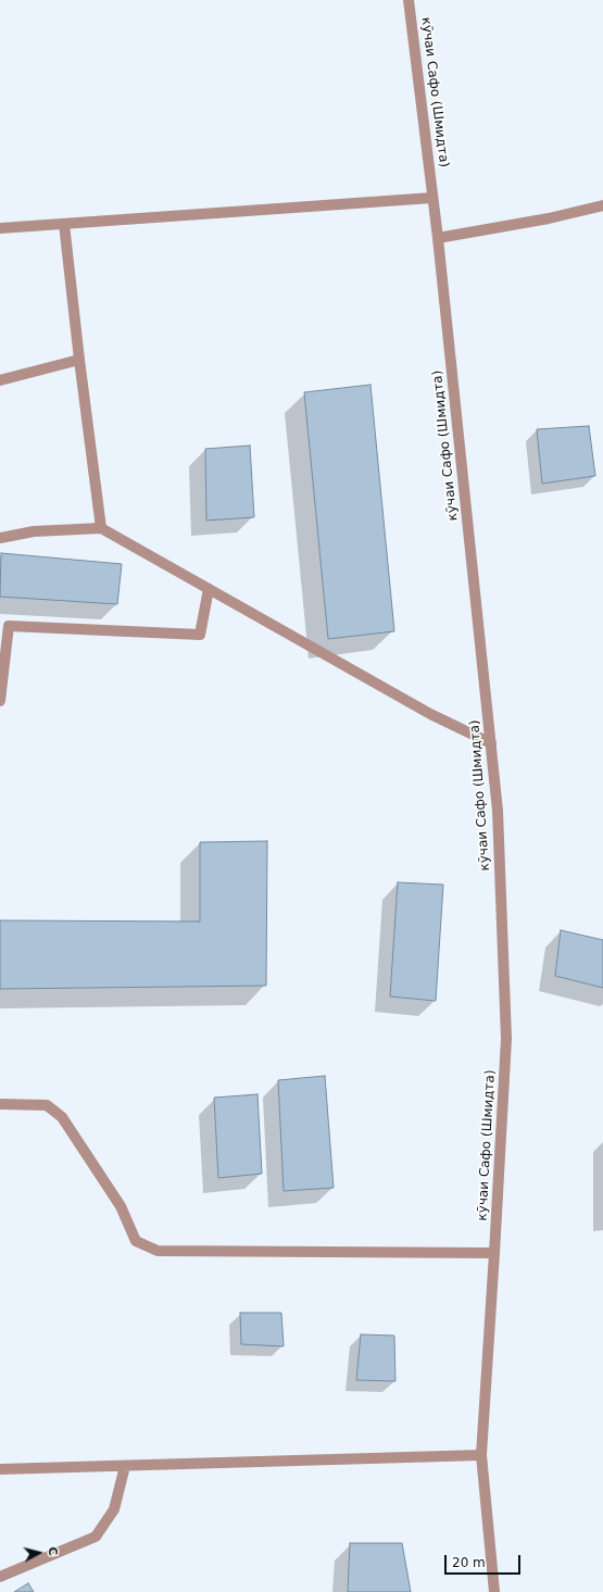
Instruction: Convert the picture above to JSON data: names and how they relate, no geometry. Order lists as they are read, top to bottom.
{
  "streets": {
    "street": ["кӯчаи Сафо (Шмидта)"]
  },
  "scale_bar": "20 m",
  "north": "right"
}
